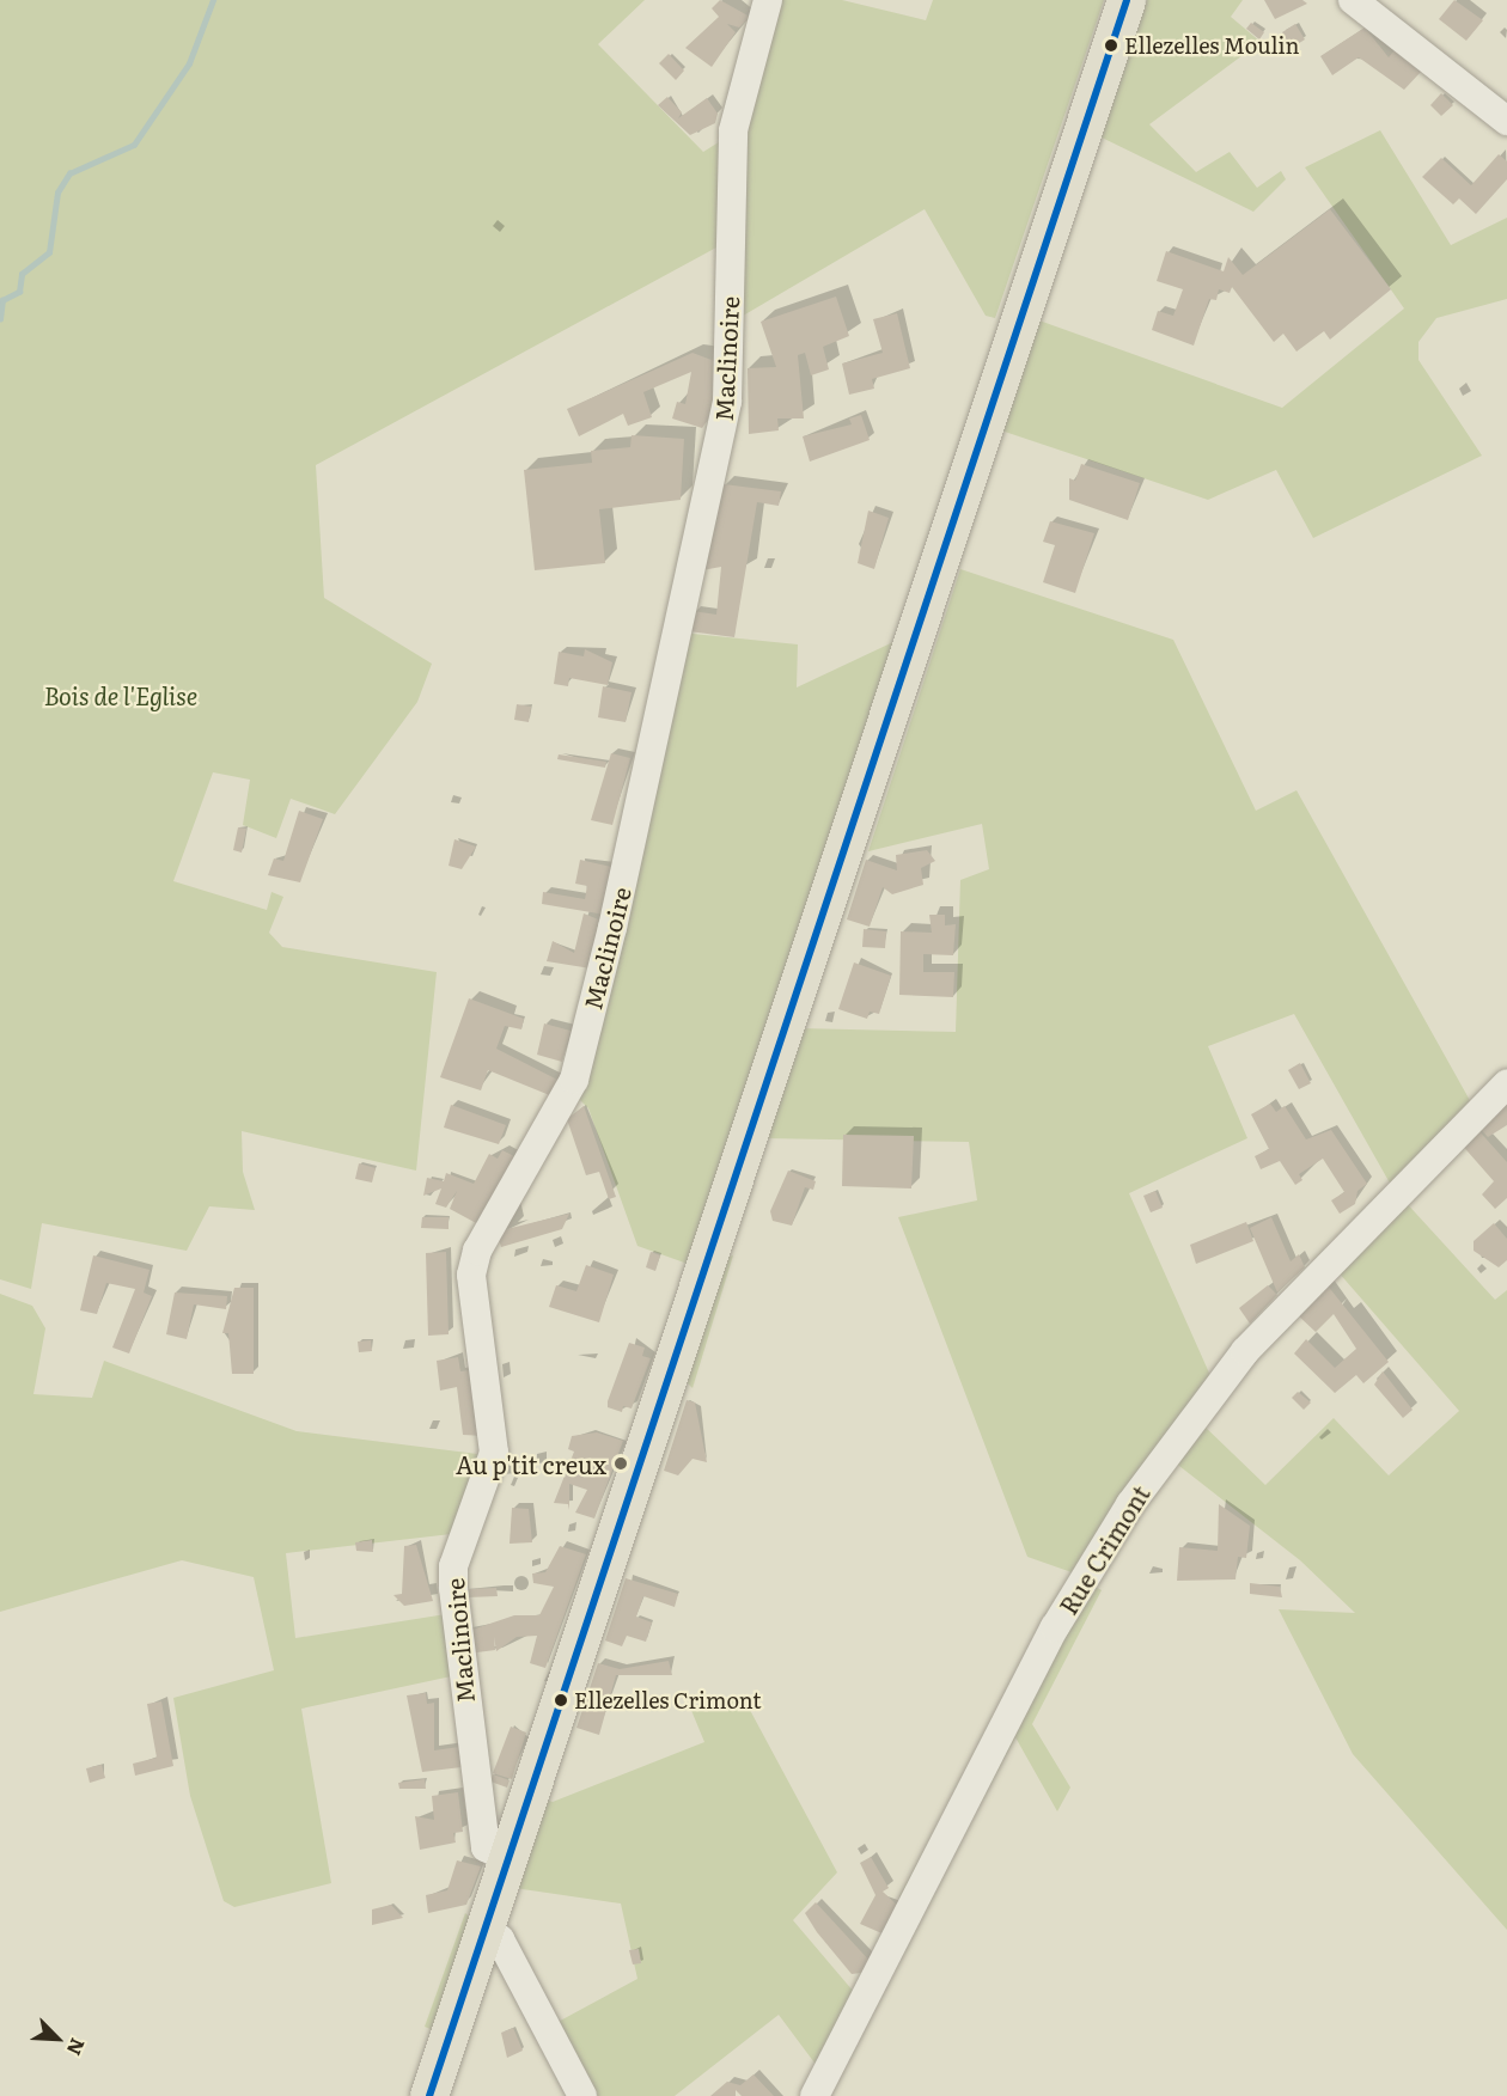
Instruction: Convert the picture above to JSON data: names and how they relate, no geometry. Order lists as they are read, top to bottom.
{
  "streets": {
    "street": ["Maclinoire", "Rue Crimont"]
  },
  "parks": ["Bois de l'Eglise"],
  "places": ["Ellezelles Moulin", "Au p'tit creux", "Ellezelles Crimont"],
  "north": "bottom right"
}
